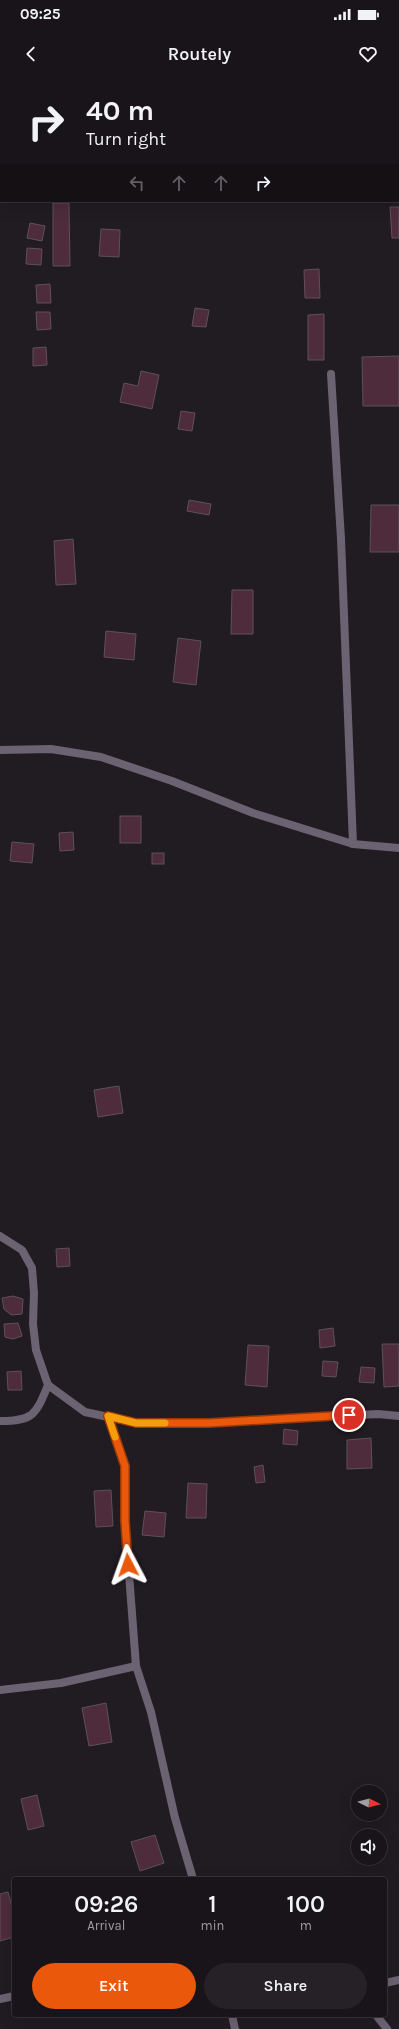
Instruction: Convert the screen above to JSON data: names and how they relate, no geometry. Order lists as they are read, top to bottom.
{
  "north": "right",
  "page": {
    "status": "09:25",
    "header": "Routely",
    "turn": ["40 m", "Turn right"],
    "eta": [
      "09:26",
      "Arrival",
      "1",
      "min",
      "100",
      "m"
    ],
    "buttons": ["Exit", "Share"]
  }
}
